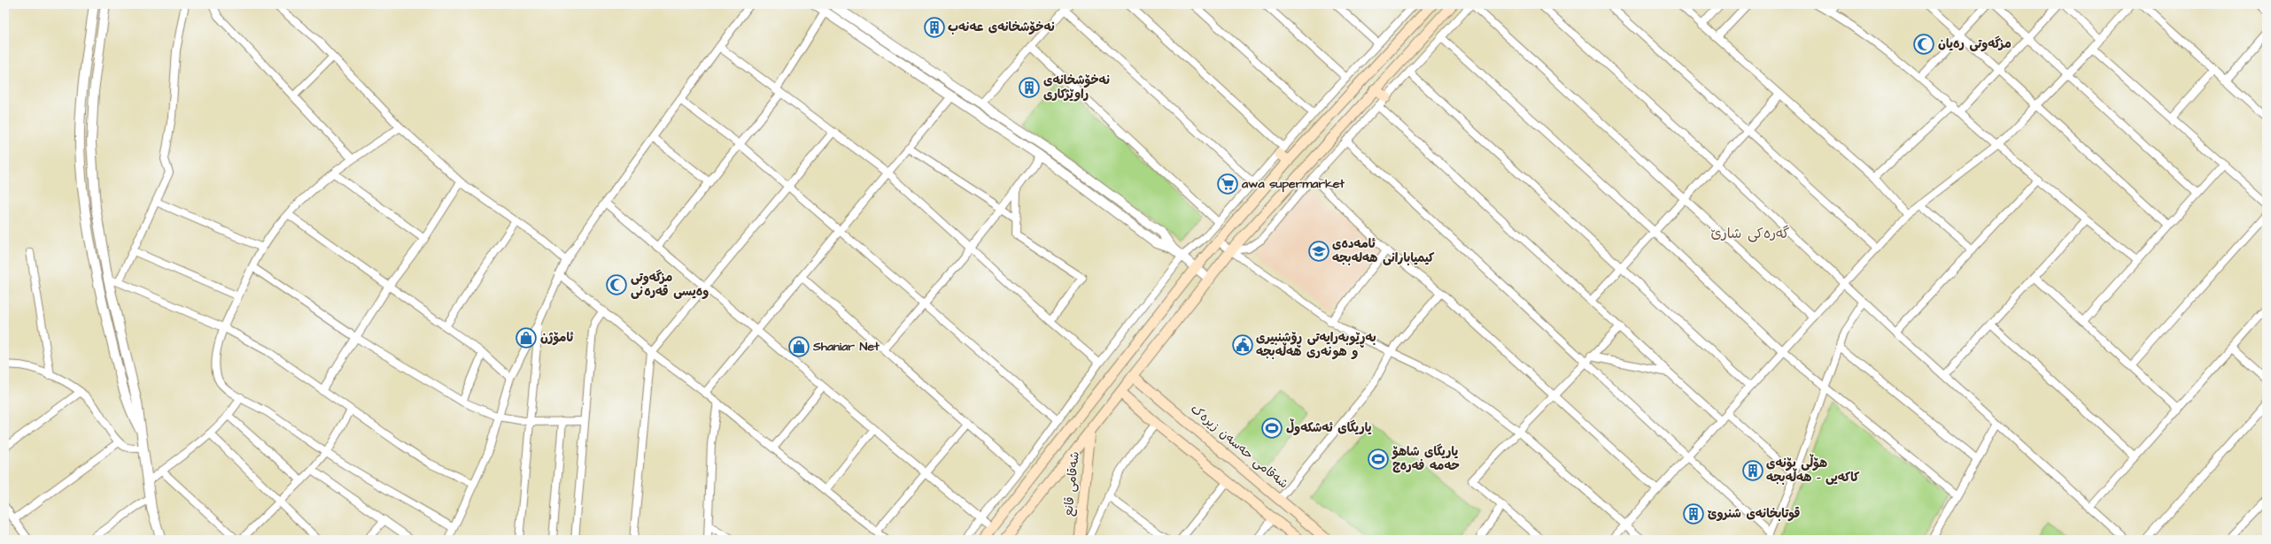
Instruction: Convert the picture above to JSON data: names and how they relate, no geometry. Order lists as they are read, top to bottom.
{
  "streets": {
    "main road": ["شەقامی حەسەن زیرەک", "شەقامی قانع"]
  },
  "districts": ["گەرەکی شارێ"],
  "places": {
    "building": [
      "نەخۆشخانەی عەنەب",
      "نەخۆشخانەی راوێژکاری",
      "ھۆڵی بۆنەی کاکەیی - هەڵەبجە",
      "قوتابخانەی شنروێ"
    ],
    "mosque": ["مزگەوتی رەیان", "مزگەوتی وەیسی قەرەنی"],
    "supermarket": ["awa supermarket"],
    "school or university": ["ئامەدەی کیمیابارانی هەلەبجە"],
    "shop": ["ئامۆژن", "Shaniar Net"],
    "public building": ["بەڕێوبەرایەتی ڕۆشنبیری و هونەری هەڵەبجە"],
    "sports": ["یاریگای ئەشکەوڵ", "یاریگای شاهۆ حەمە فەرەج"]
  }
}
